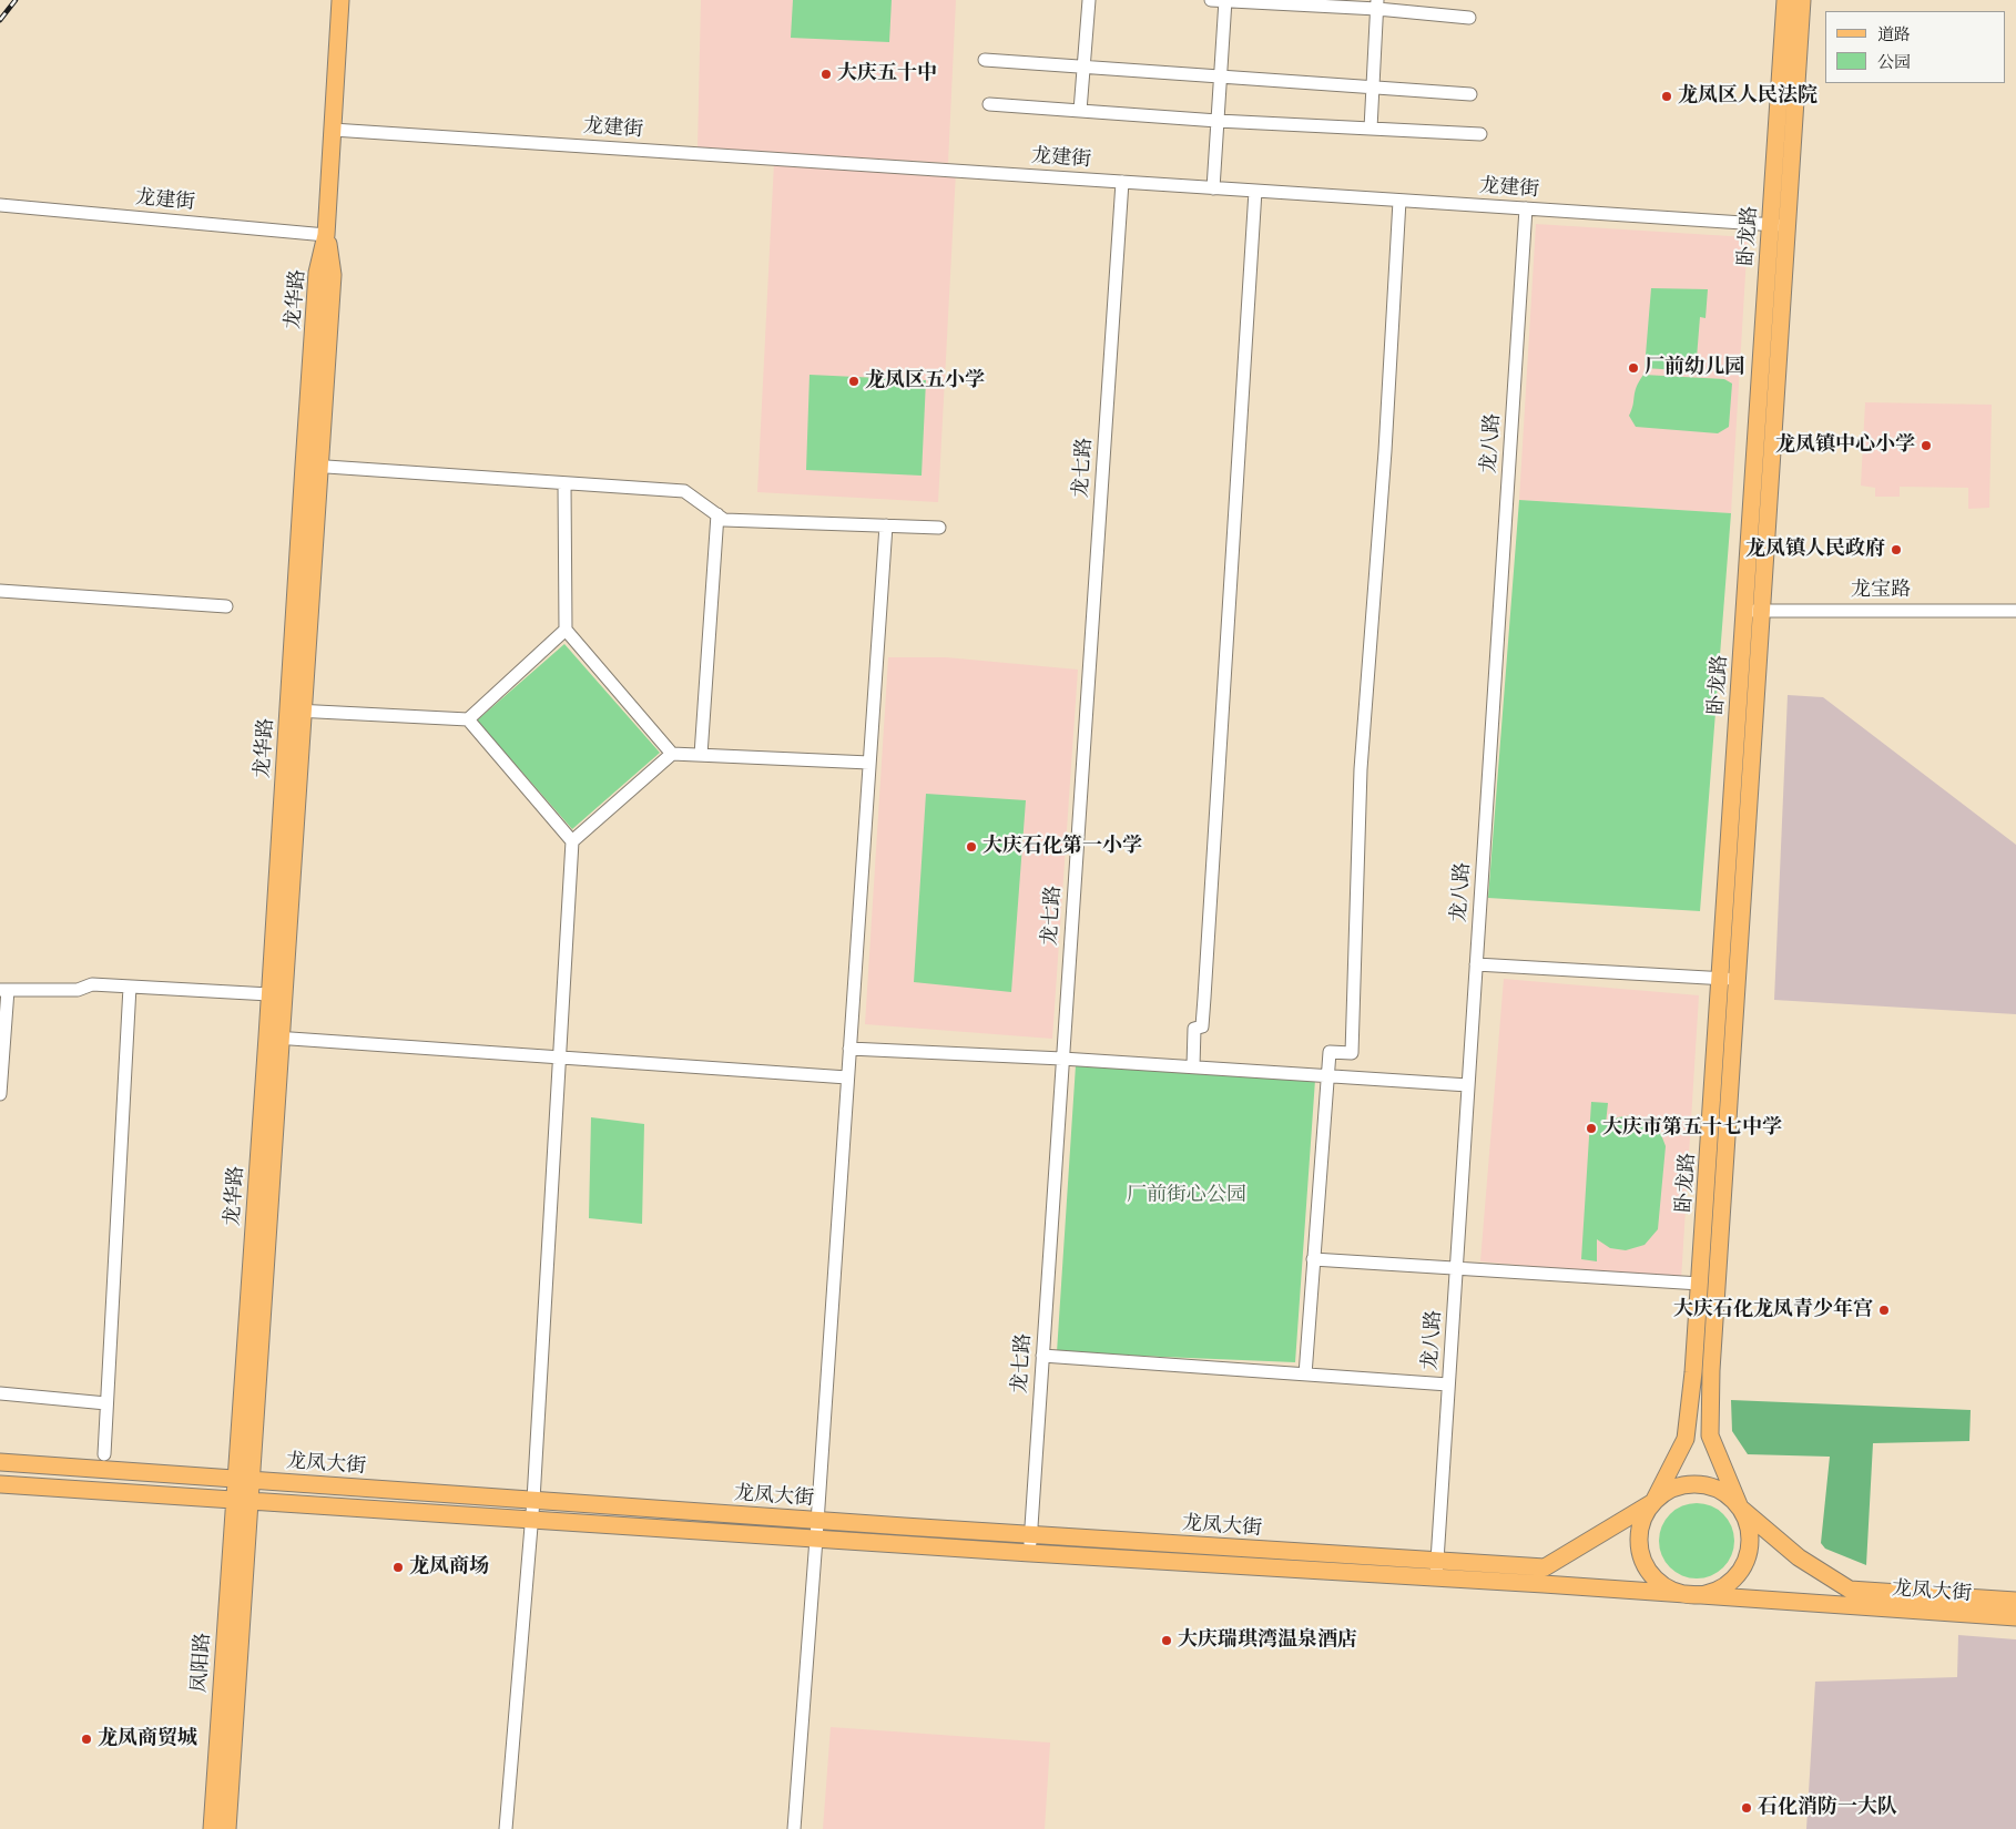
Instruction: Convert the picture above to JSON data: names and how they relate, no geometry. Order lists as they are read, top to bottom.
{
  "streets": {
    "main road": [
      "卧龙路",
      "龙华路",
      "龙凤大街",
      "凤阳路"
    ],
    "street": [
      "龙建街",
      "龙八路",
      "龙七路",
      "龙宝路"
    ]
  },
  "crossings": [
    ["龙建街", "卧龙路"],
    ["龙建街", "龙华路"],
    ["龙建街", "龙八路"],
    ["龙建街", "龙七路"],
    ["卧龙路", "龙宝路"],
    ["卧龙路", "龙凤大街"],
    ["龙八路", "龙凤大街"],
    ["龙七路", "龙凤大街"],
    ["龙凤大街", "凤阳路"]
  ],
  "parks": ["厂前街心公园"],
  "places": [
    "大庆五十中",
    "龙凤区人民法院",
    "厂前幼儿园",
    "龙凤区五小学",
    "龙凤镇中心小学",
    "龙凤镇人民政府",
    "大庆石化第一小学",
    "大庆市第五十七中学",
    "大庆石化龙凤青少年宫",
    "龙凤商场",
    "大庆瑞琪湾温泉酒店",
    "龙凤商贸城",
    "石化消防一大队"
  ],
  "legend": ["道路", "公园"]
}
